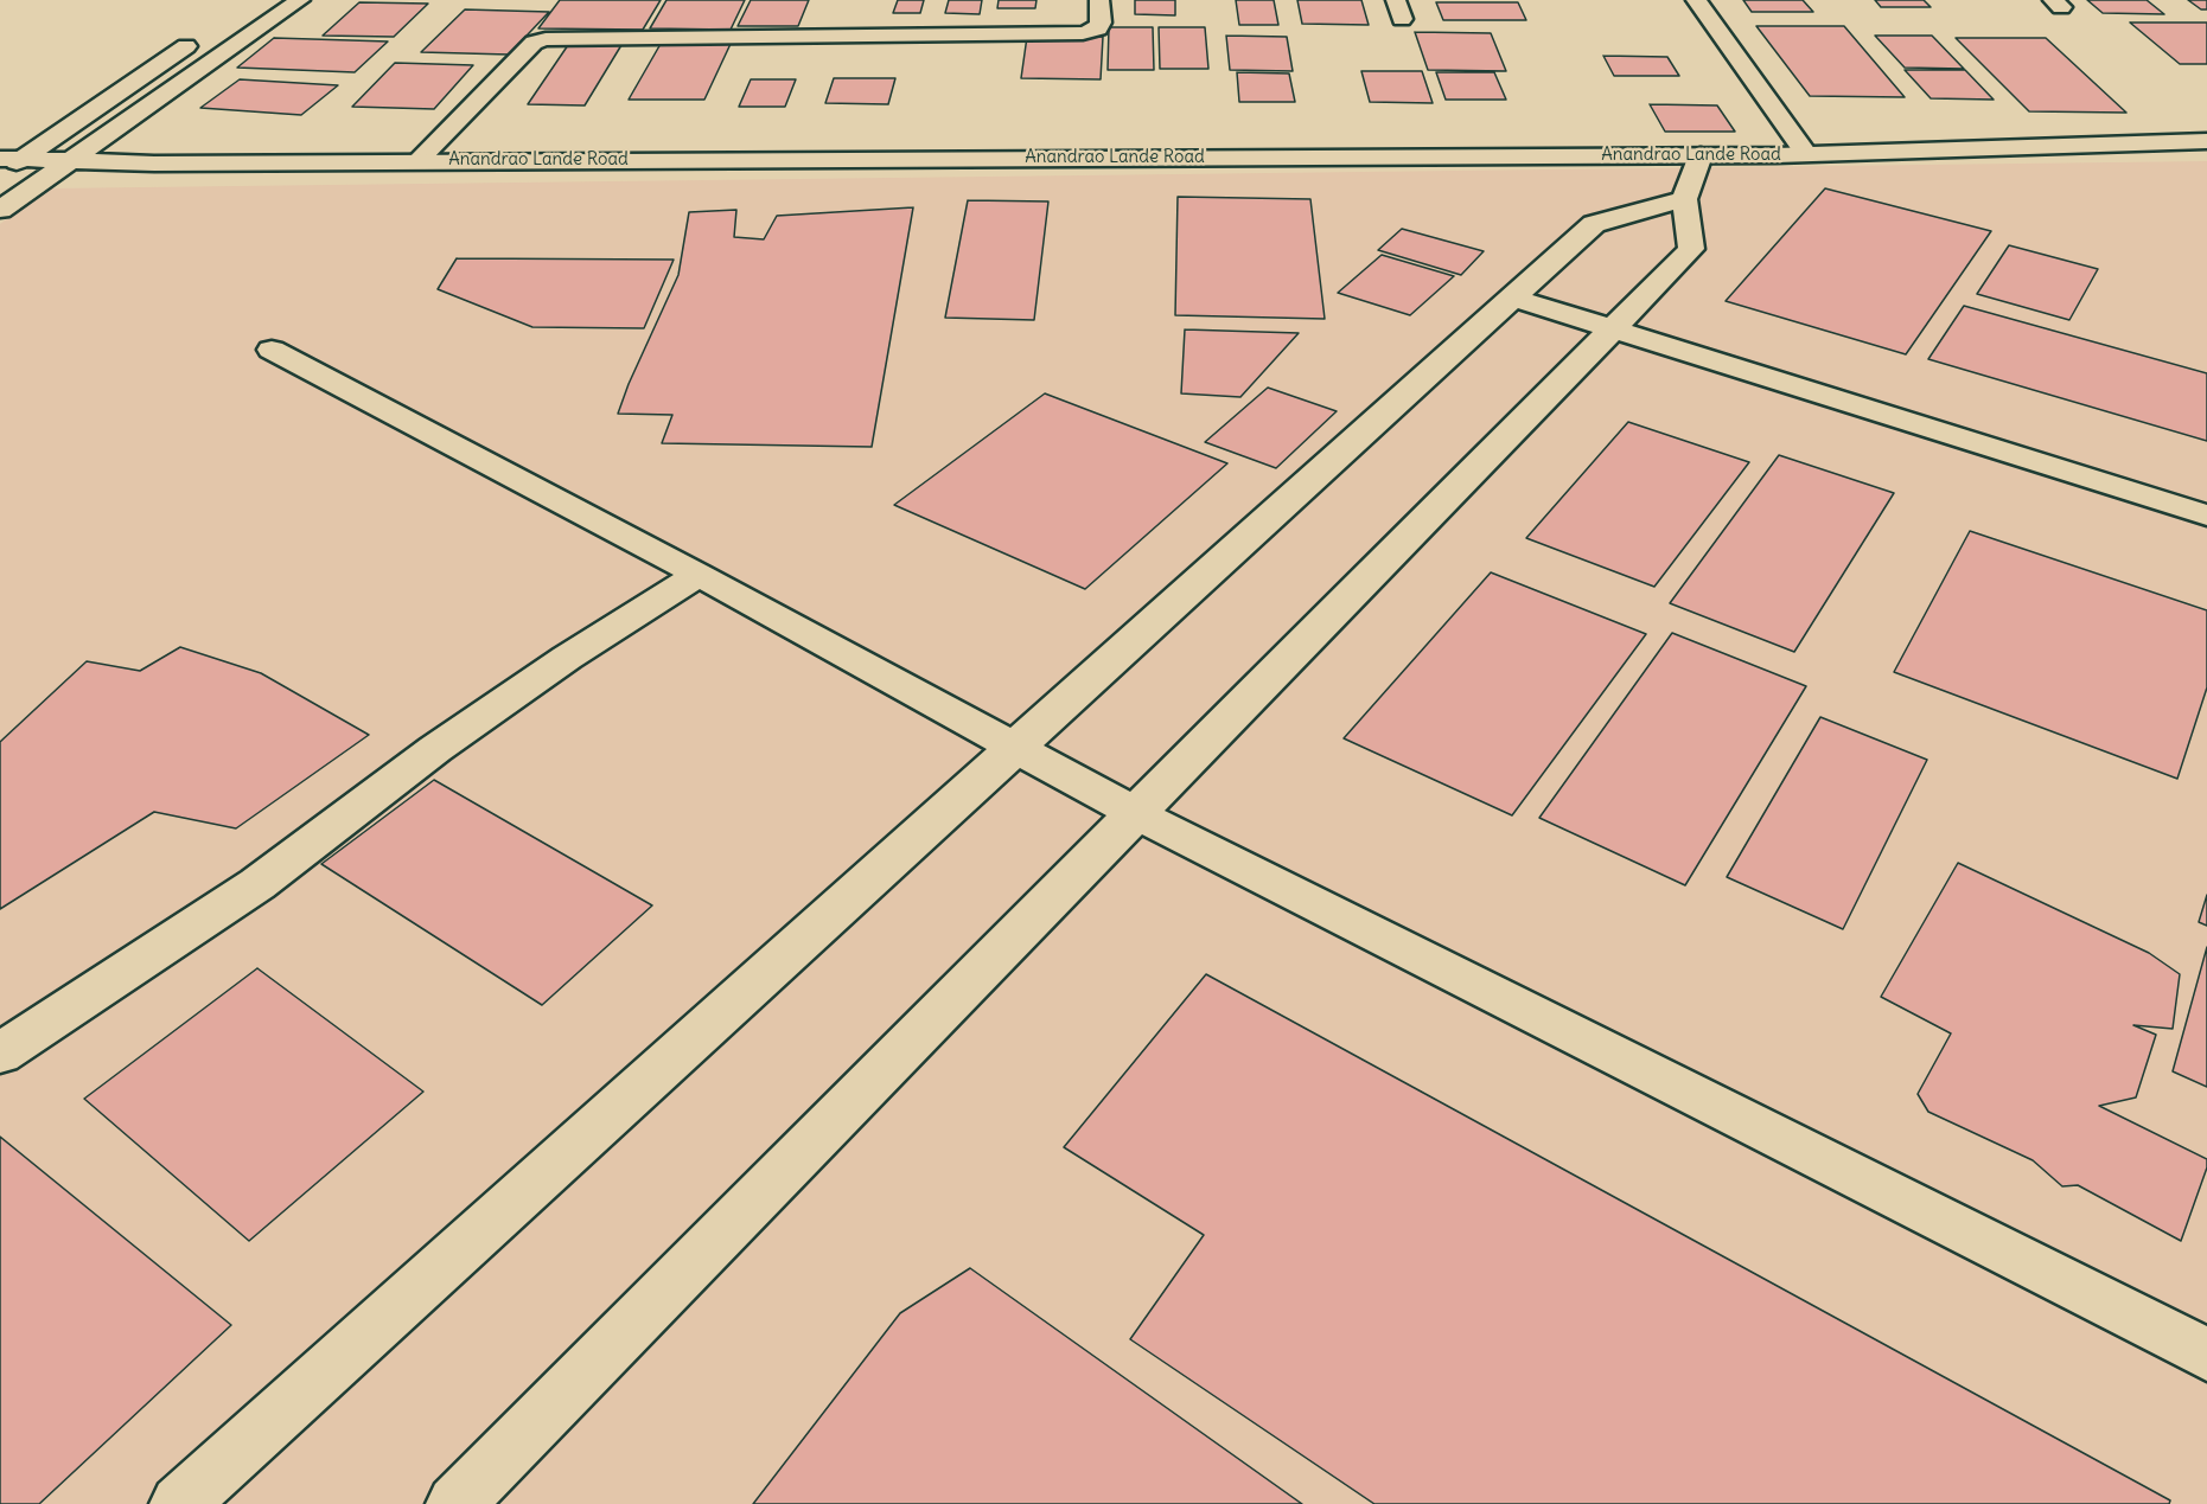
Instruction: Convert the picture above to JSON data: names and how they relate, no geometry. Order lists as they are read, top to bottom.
{
  "streets": {
    "street": ["Anandrao Lande Road"]
  }
}
